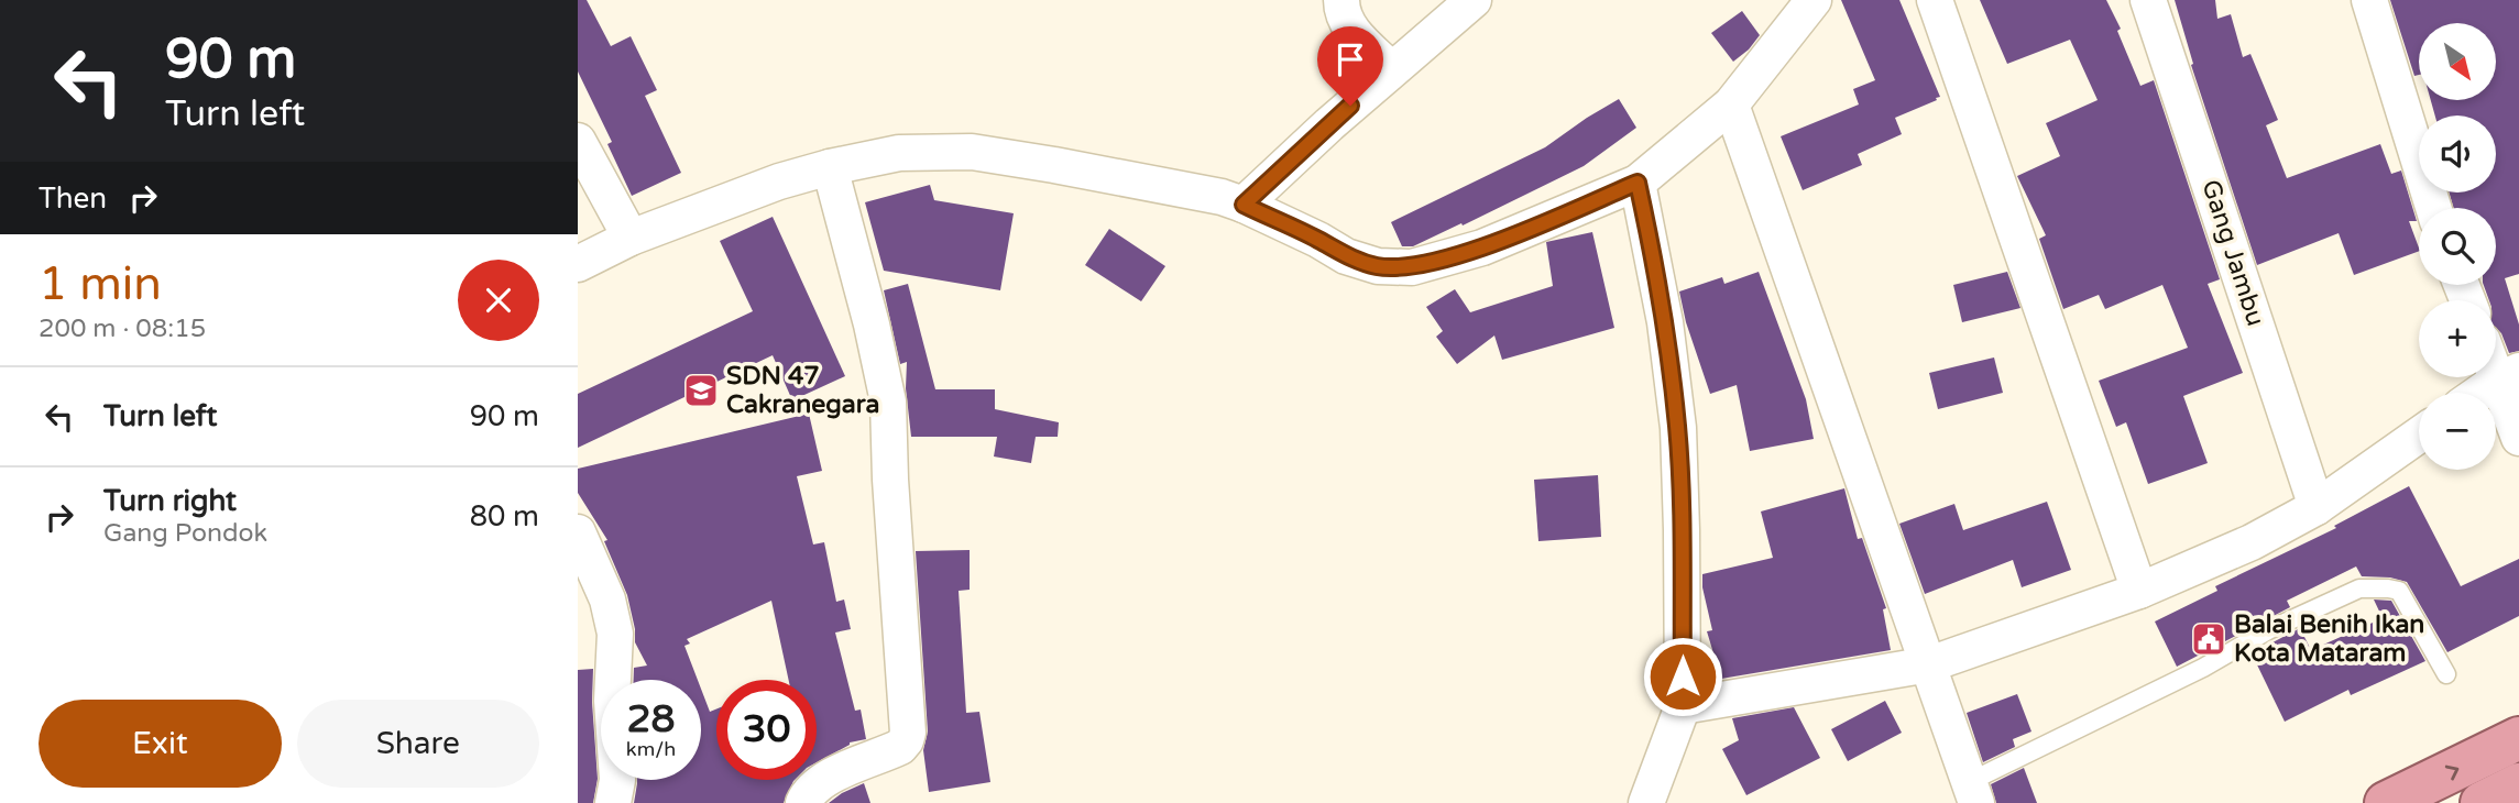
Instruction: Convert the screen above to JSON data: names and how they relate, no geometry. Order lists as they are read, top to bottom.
{
  "streets": {
    "street": ["Gang Jambu"]
  },
  "places": {
    "school or university": ["SDN 47 Cakranegara"],
    "public building": ["Balai Benih Ikan Kota Mataram"]
  },
  "north": "bottom right",
  "page": {
    "turn": ["90 m", "Turn left"],
    "map_buttons": ["+", "−"],
    "then": "Then",
    "heading": ["1 min", "200 m · 08:15"],
    "list": [
      {
        "name": "Turn left",
        "value": "90 m"
      },
      {
        "name": "Turn right",
        "note": "Gang Pondok",
        "value": "80 m"
      }
    ],
    "speed": "28 km/h",
    "limit": "30",
    "buttons": ["Exit", "Share"]
  }
}
